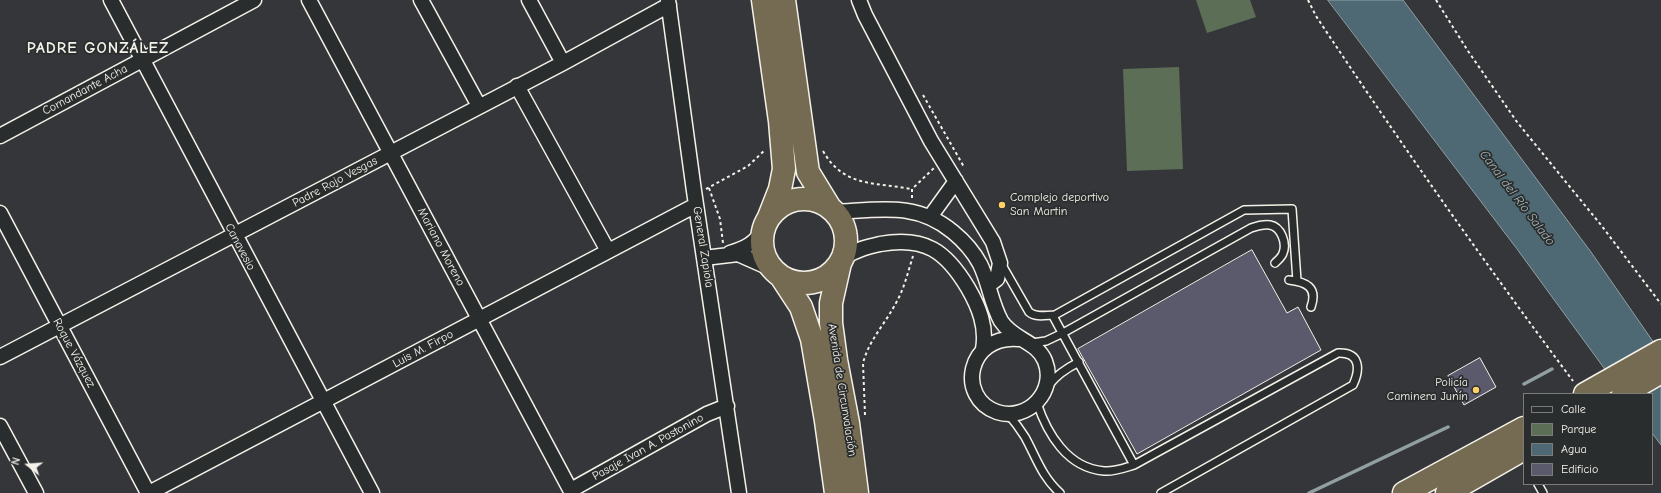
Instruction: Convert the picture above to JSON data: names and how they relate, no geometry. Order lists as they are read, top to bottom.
{
  "streets": {
    "highway": ["Avenida de Circunvalación"],
    "street": [
      "Comandante Acha",
      "Padre Rojo Vesgas",
      "Canavesio",
      "Mariano Moreno",
      "General Zapiola",
      "Luis M. Firpo",
      "Roque Vázquez",
      "Pasaje Ivan A. Pastonino"
    ]
  },
  "crossings": [
    ["Comandante Acha", "Canavesio"],
    ["Padre Rojo Vesgas", "Canavesio"],
    ["Padre Rojo Vesgas", "Mariano Moreno"],
    ["Padre Rojo Vesgas", "General Zapiola"],
    ["Padre Rojo Vesgas", "Roque Vázquez"],
    ["Canavesio", "Luis M. Firpo"],
    ["Mariano Moreno", "Luis M. Firpo"],
    ["Mariano Moreno", "Pasaje Ivan A. Pastonino"],
    ["General Zapiola", "Luis M. Firpo"],
    ["General Zapiola", "Pasaje Ivan A. Pastonino"],
    ["Luis M. Firpo", "Roque Vázquez"]
  ],
  "districts": ["PADRE GONZÁLEZ"],
  "water": ["Canal del Río Salado"],
  "places": ["Complejo deportivo San Martin", "Policía Caminera Junín"],
  "legend": [
    "Calle",
    "Parque",
    "Agua",
    "Edificio"
  ],
  "north": "left"
}
